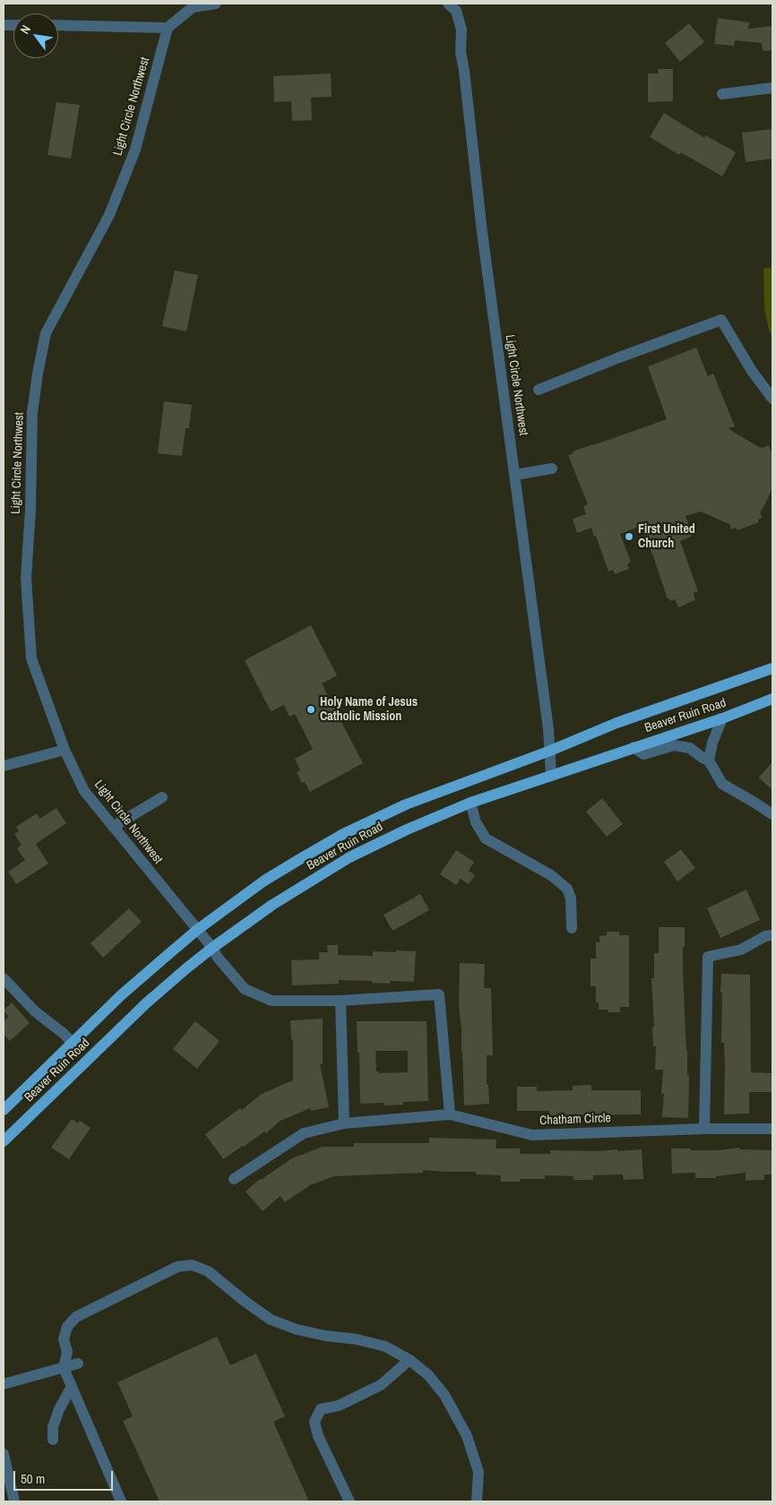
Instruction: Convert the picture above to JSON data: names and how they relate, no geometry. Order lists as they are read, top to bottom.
{
  "streets": {
    "main road": ["Beaver Ruin Road"],
    "street": ["Light Circle Northwest", "Chatham Circle"]
  },
  "crossings": [
    ["Light Circle Northwest", "Beaver Ruin Road"]
  ],
  "places": ["First United Church", "Holy Name of Jesus Catholic Mission"],
  "scale_bar": "50 m",
  "north": "top left"
}
